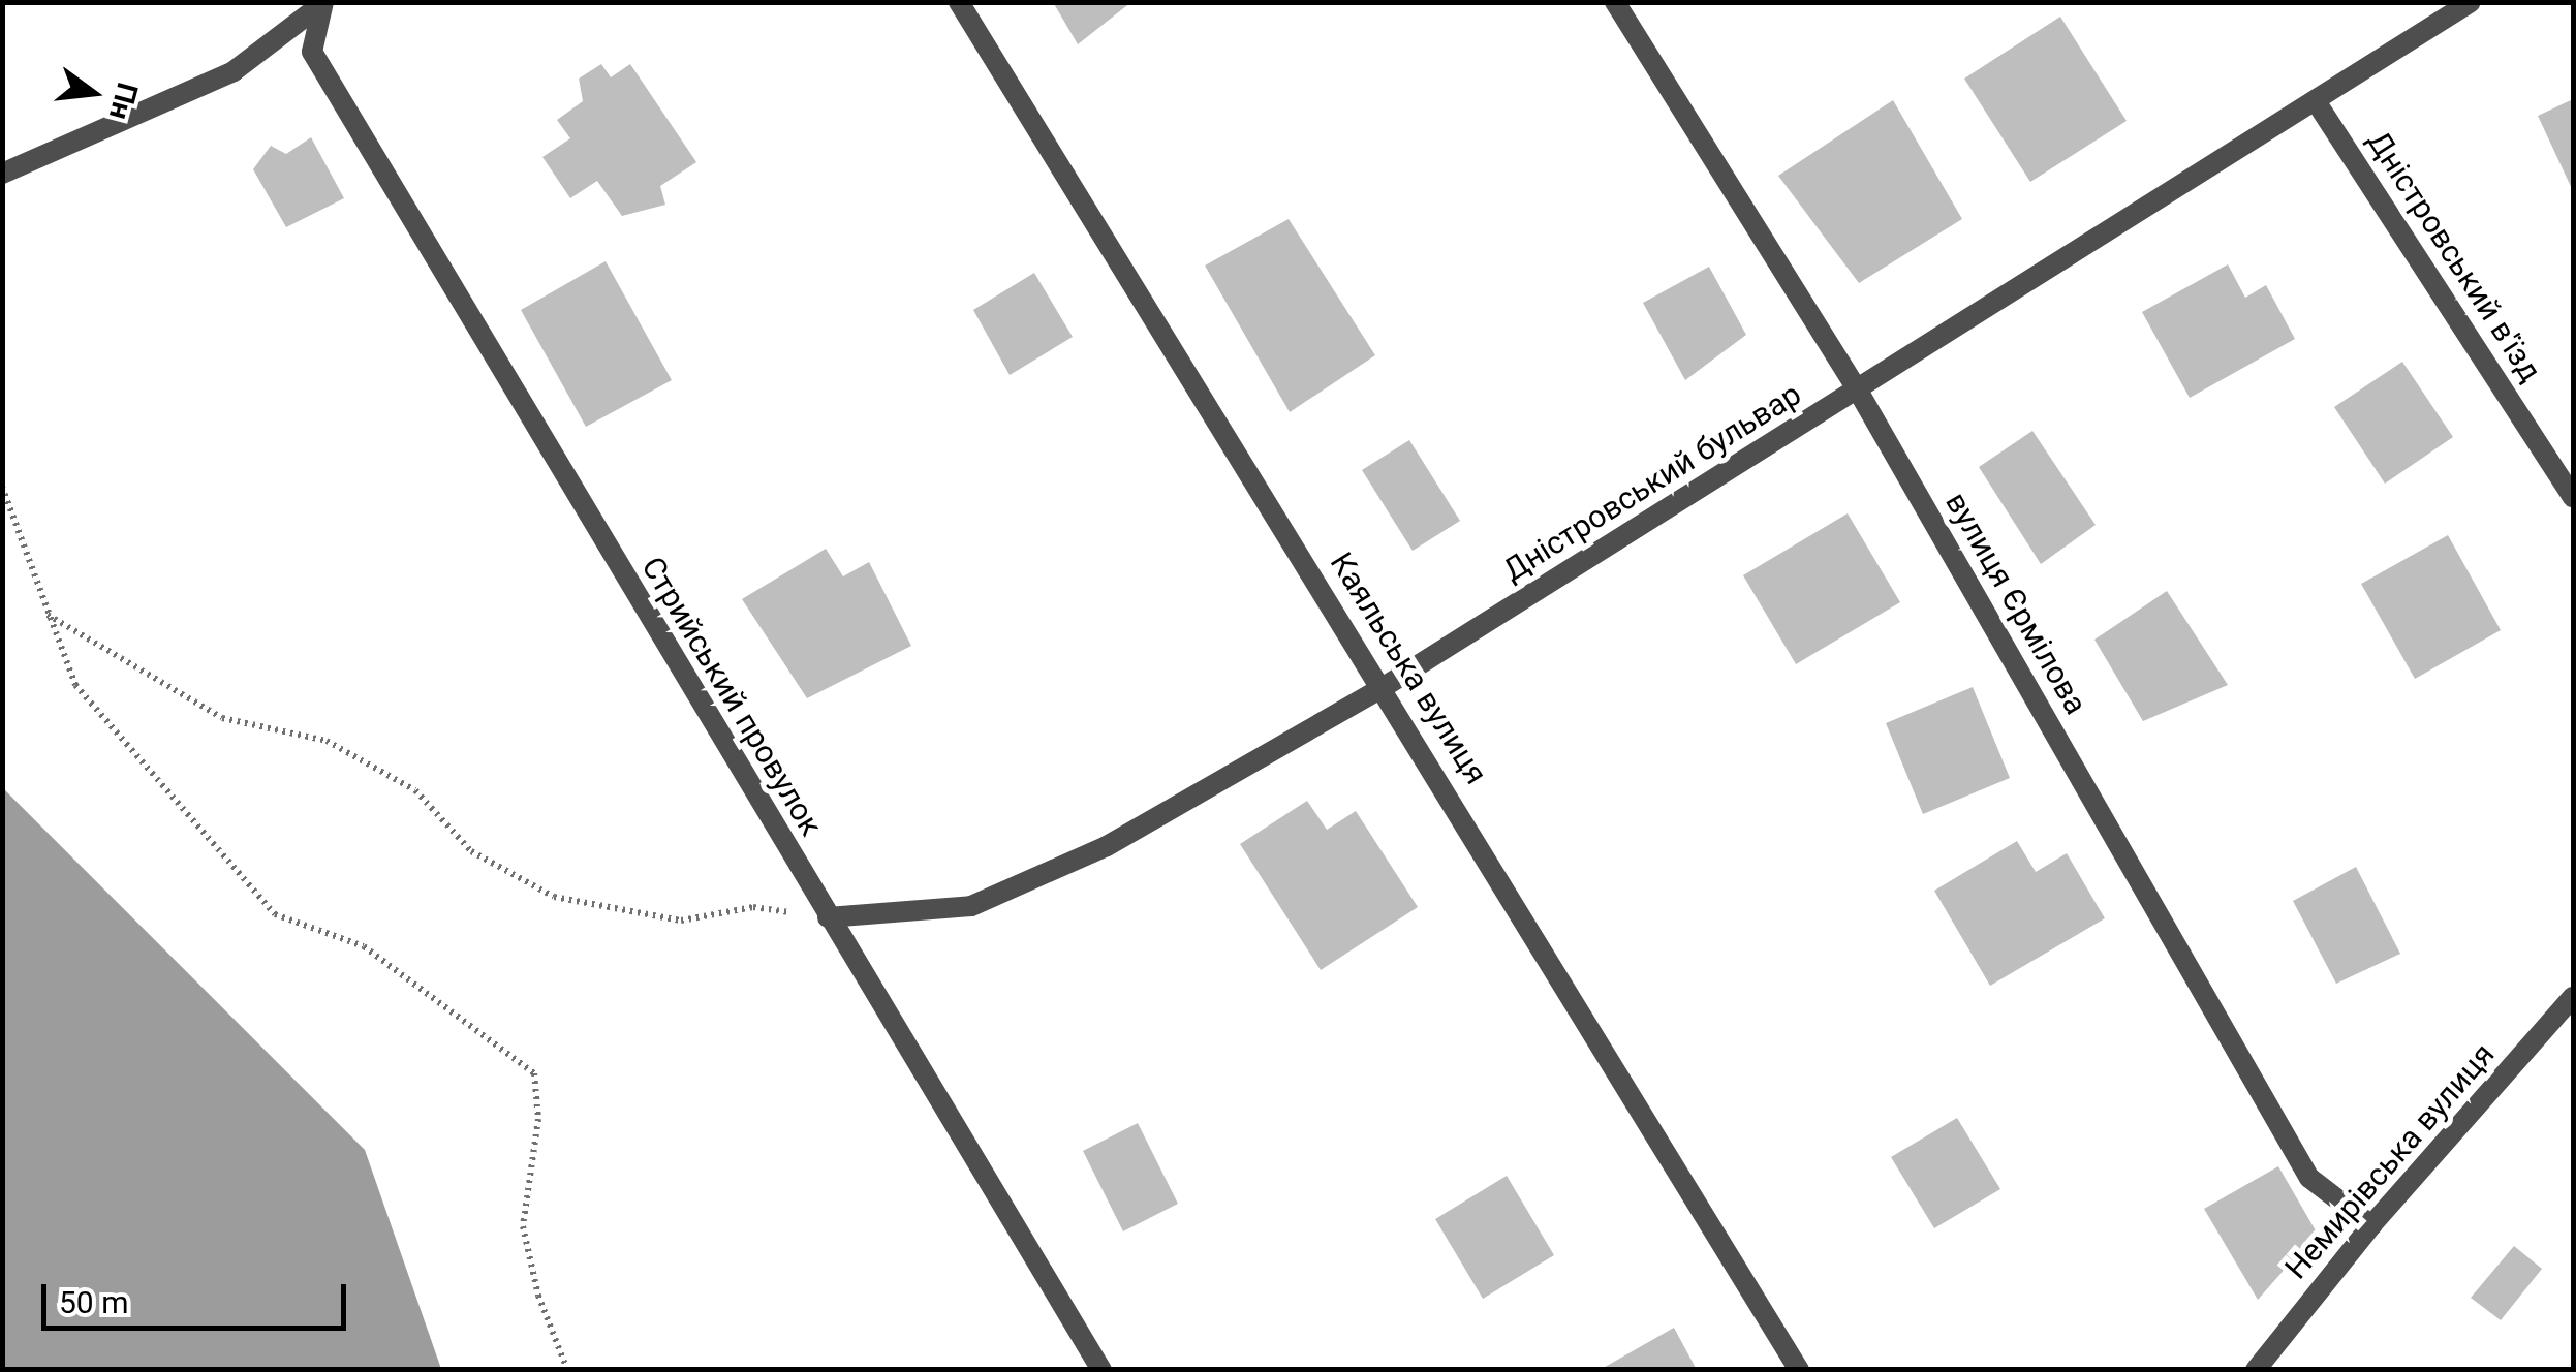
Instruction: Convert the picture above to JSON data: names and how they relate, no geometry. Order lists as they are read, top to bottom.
{
  "streets": {
    "street": [
      "Дністровський в'їзд",
      "Дністровський бульвар",
      "вулиця Єрмілова",
      "Каяльська вулиця",
      "Стрийський провулок",
      "Немирівська вулиця"
    ]
  },
  "crossings": [
    ["Дністровський в'їзд", "Дністровський бульвар"],
    ["Дністровський бульвар", "вулиця Єрмілова"],
    ["Дністровський бульвар", "Каяльська вулиця"],
    ["Дністровський бульвар", "Стрийський провулок"],
    ["вулиця Єрмілова", "Немирівська вулиця"]
  ],
  "scale_bar": "50 m",
  "north": "right"
}
